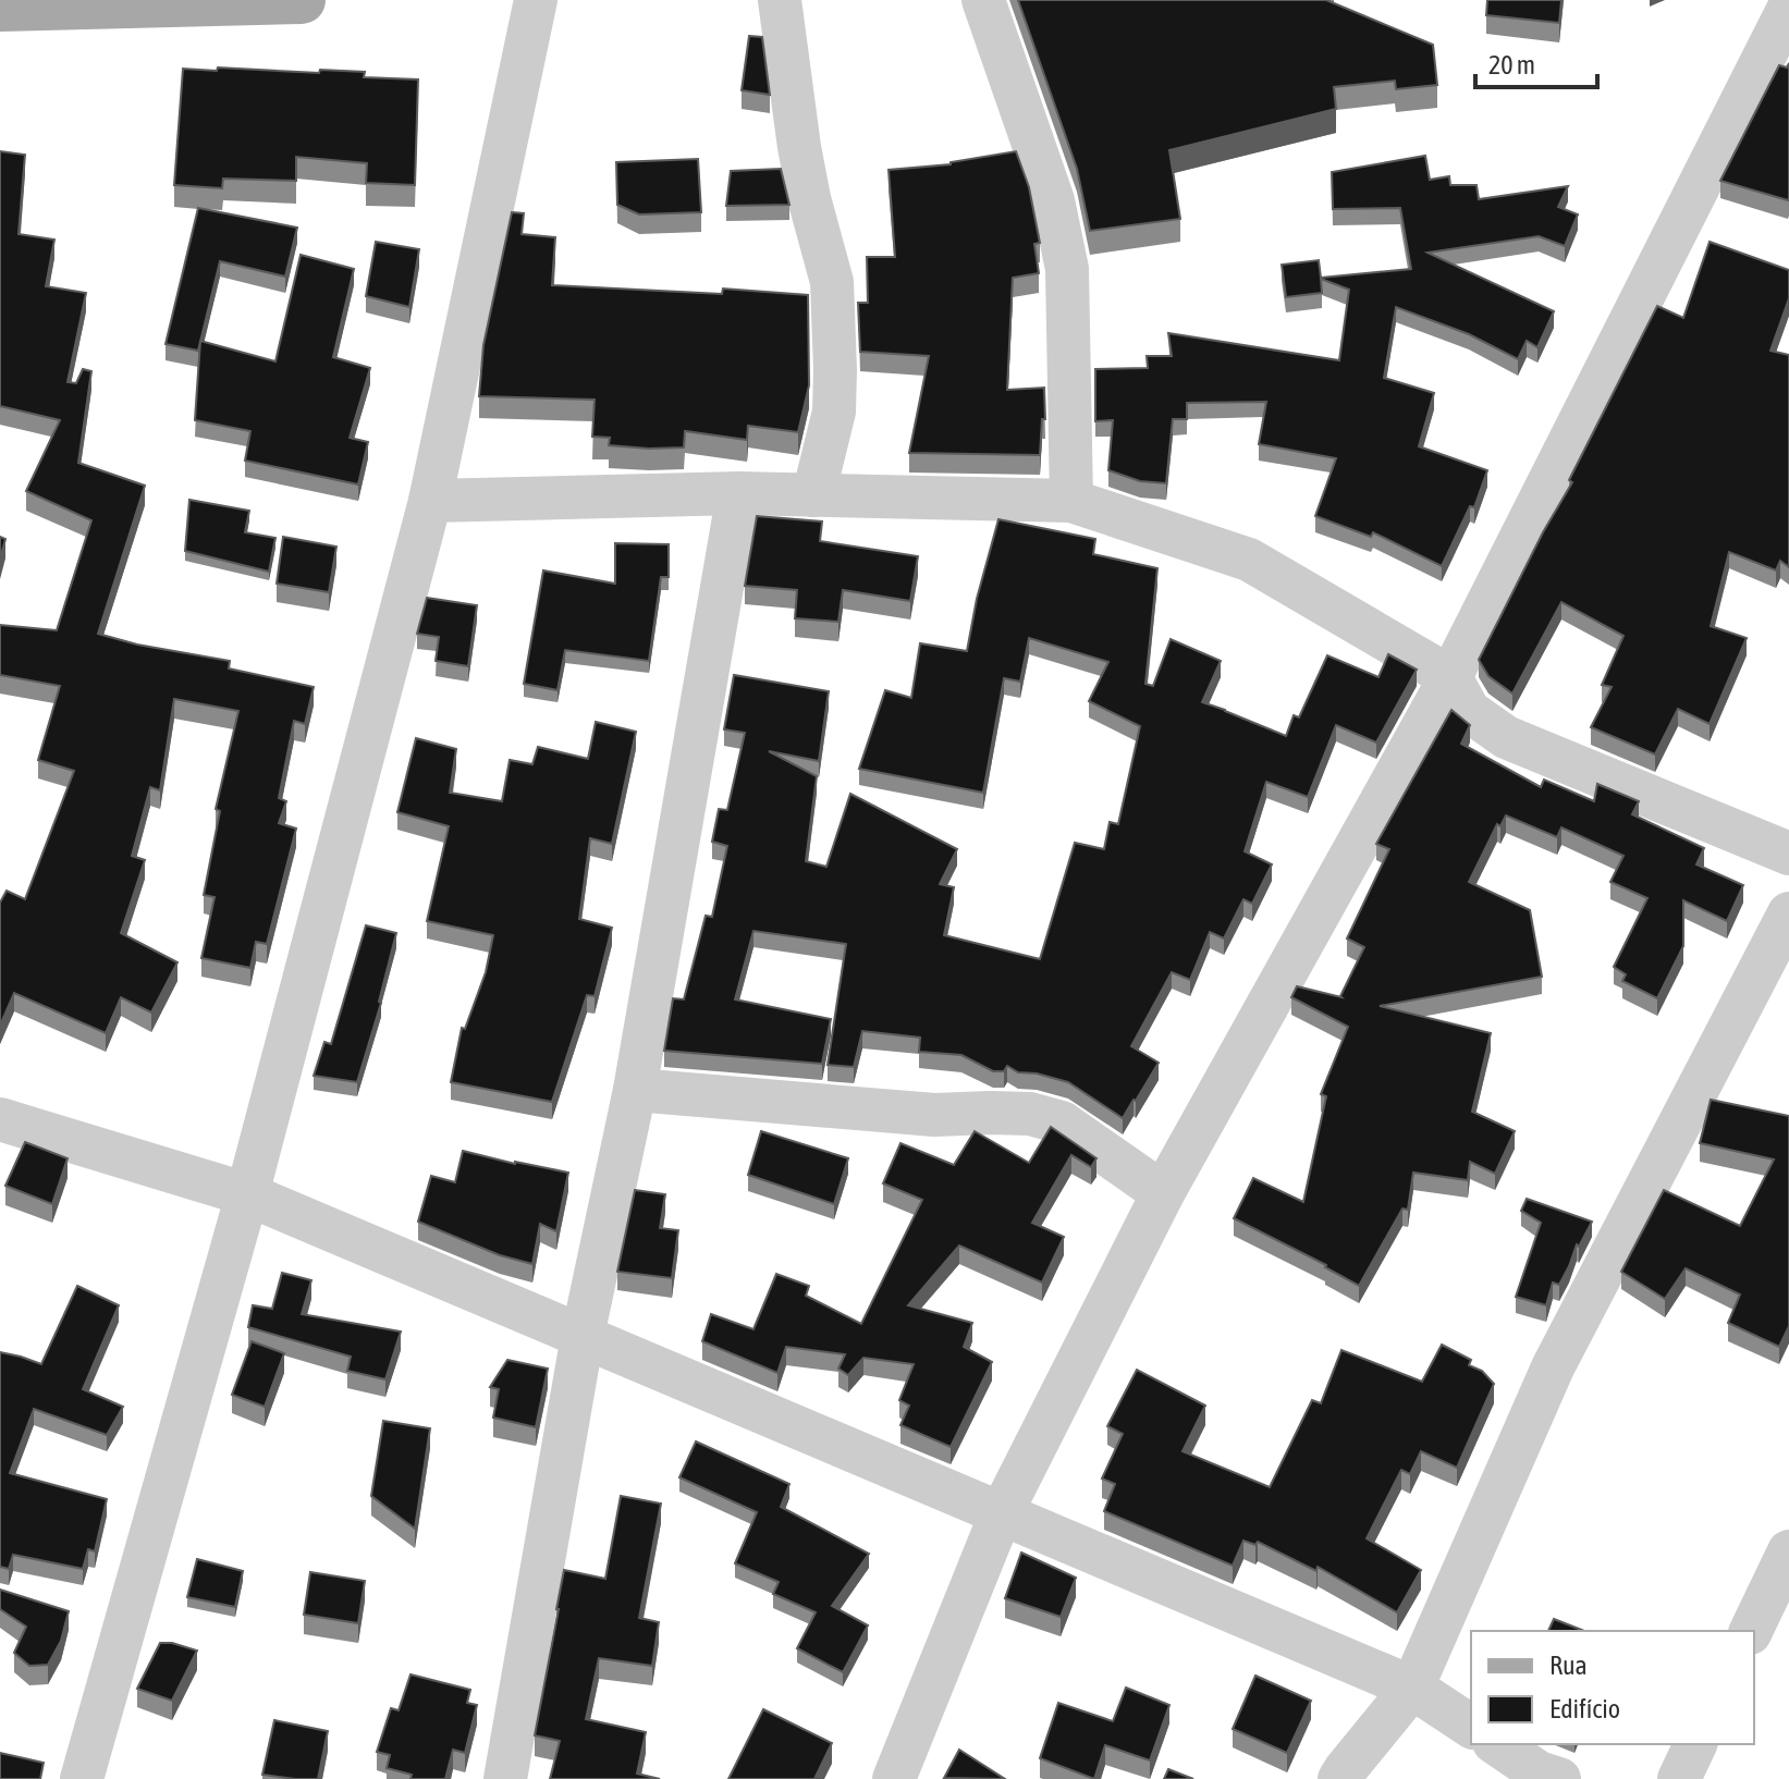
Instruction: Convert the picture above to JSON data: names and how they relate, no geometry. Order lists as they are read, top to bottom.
{
  "legend": ["Rua", "Edifício"],
  "scale_bar": "20 m"
}
